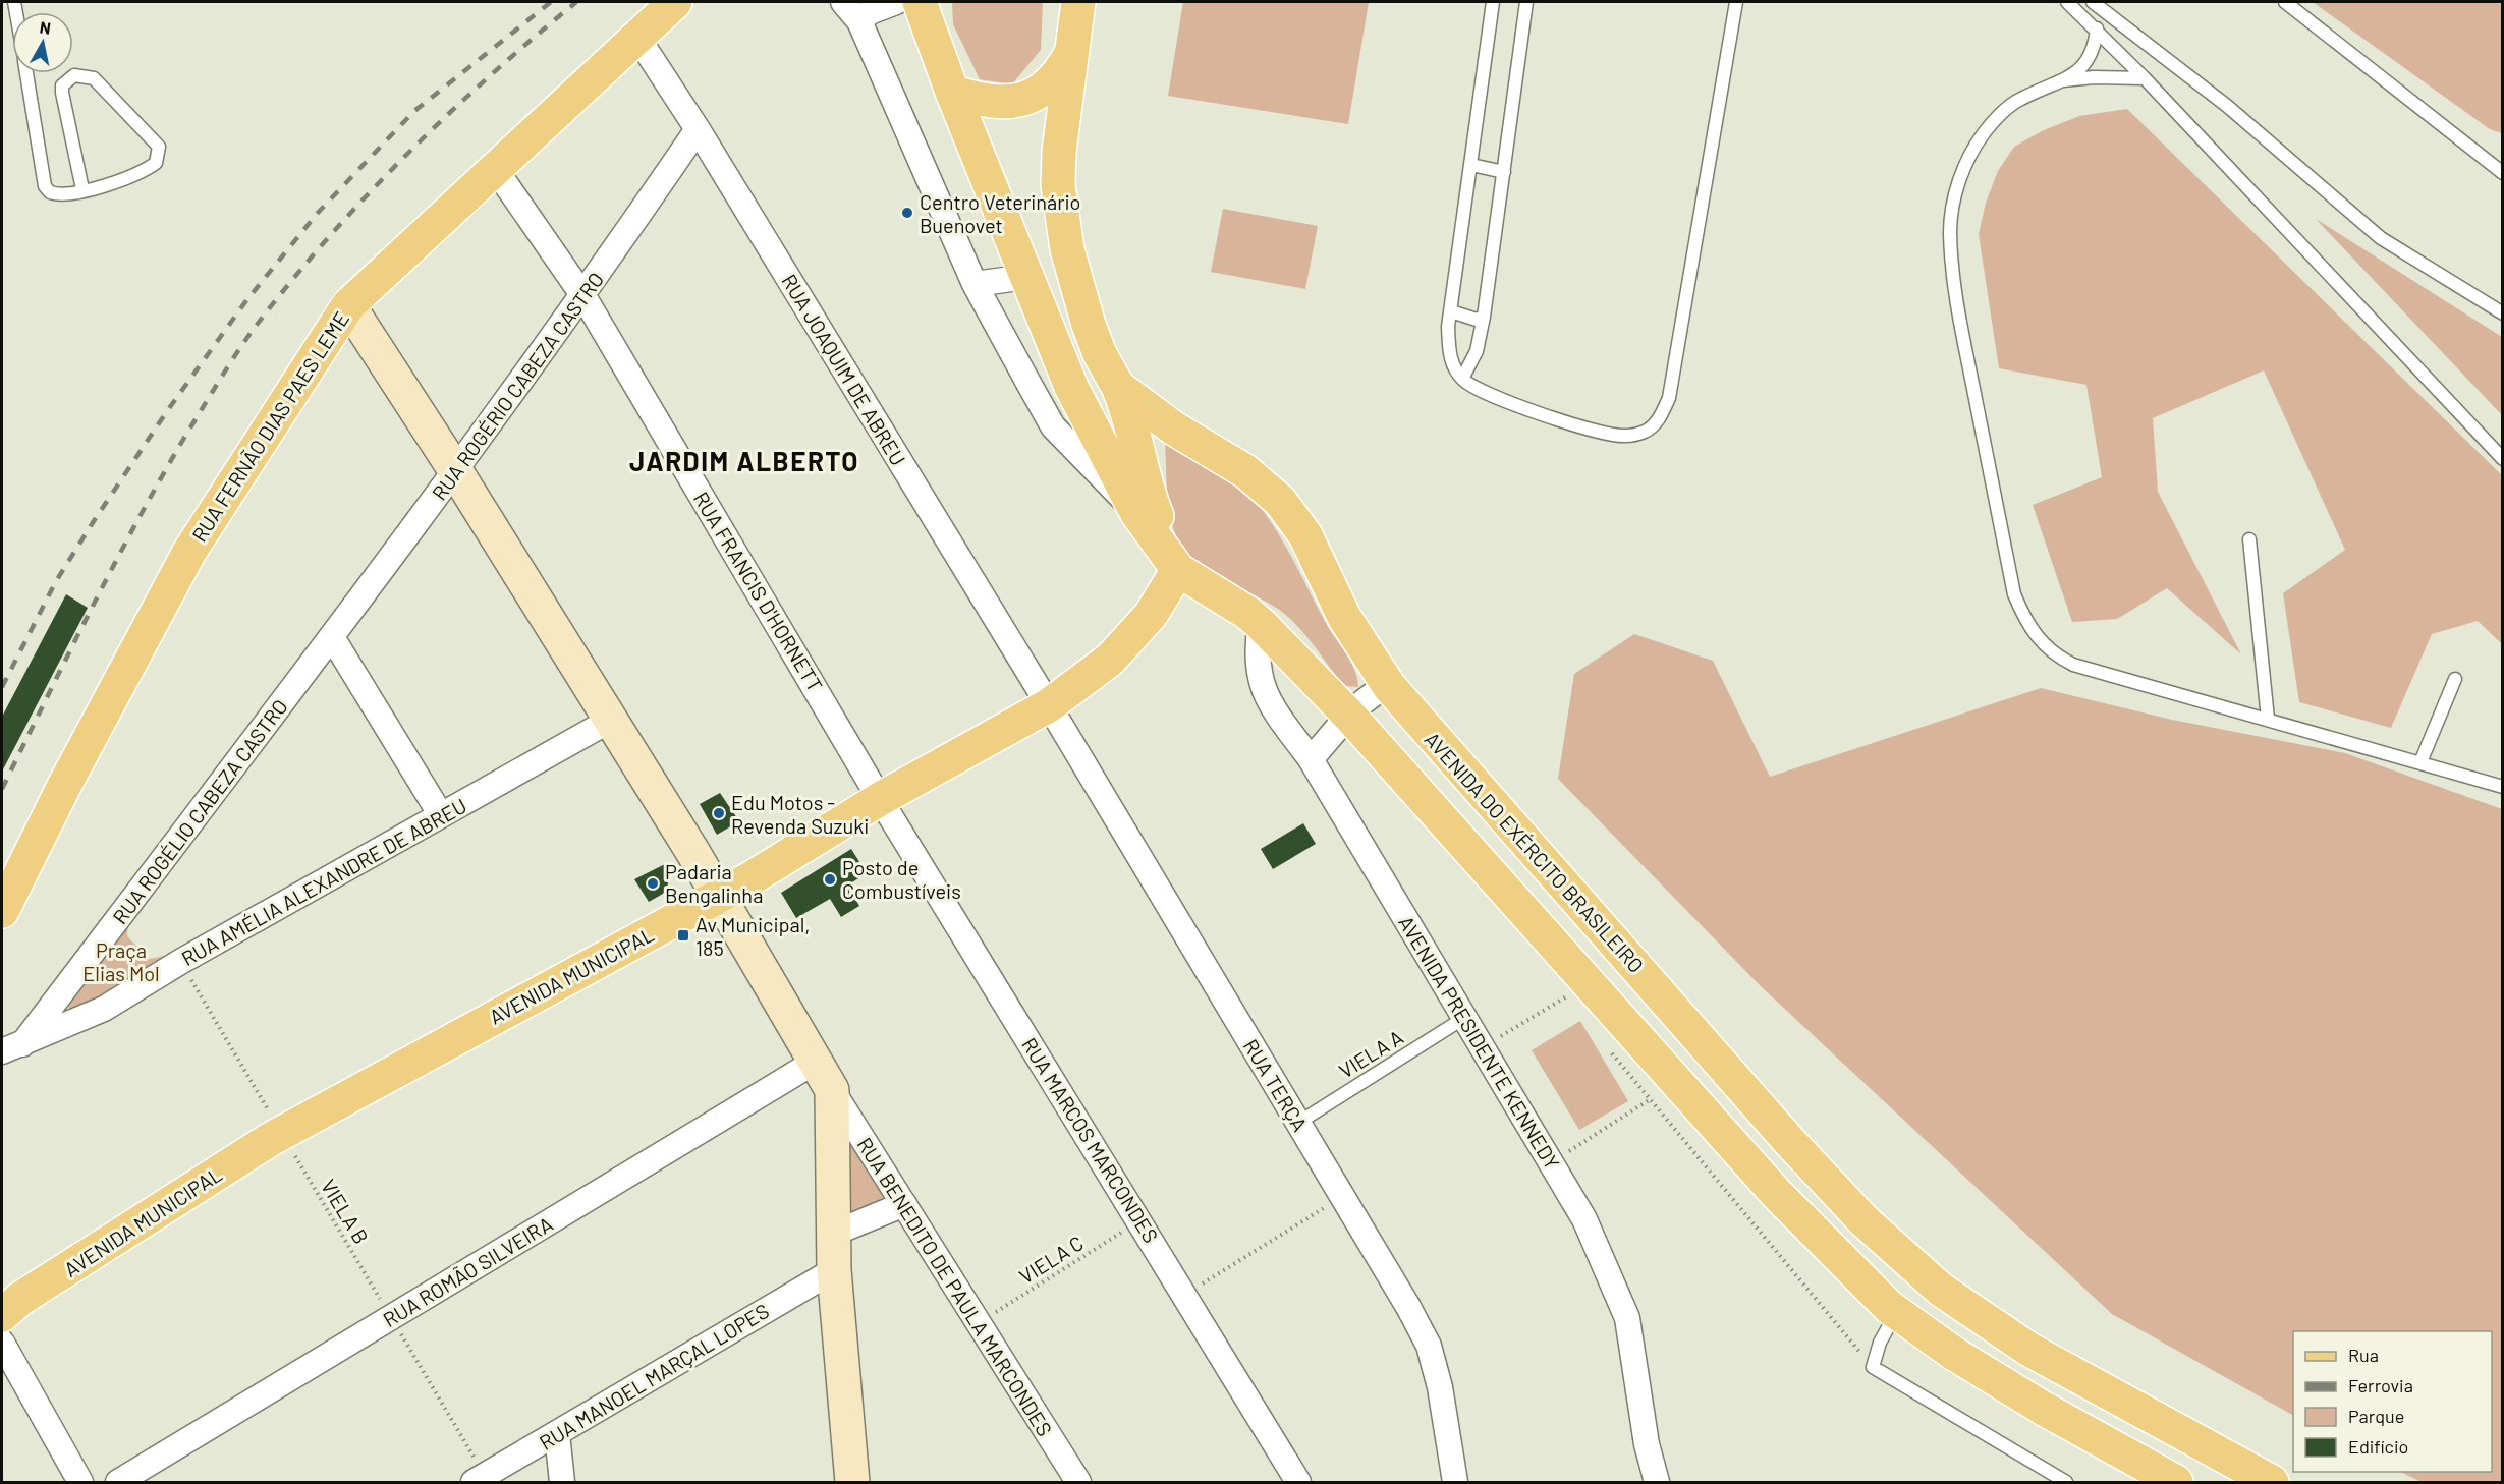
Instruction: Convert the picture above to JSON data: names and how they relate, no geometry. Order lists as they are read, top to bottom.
{
  "streets": {
    "main road": ["RUA FERNÃO DIAS PAES LEME", "AVENIDA DO EXÉRCITO BRASILEIRO", "AVENIDA MUNICIPAL"],
    "street": [
      "RUA JOAQUIM DE ABREU",
      "RUA ROGÉRIO CABEZA CASTRO",
      "RUA FRANCIS D'HORNETT",
      "RUA ROGÉLIO CABEZA CASTRO",
      "RUA AMÉLIA ALEXANDRE DE ABREU",
      "AVENIDA PRESIDENTE KENNEDY",
      "RUA TERÇA",
      "RUA MARCOS MARCONDES",
      "RUA ROMÃO SILVEIRA",
      "RUA BENEDITO DE PAULA MARCONDES",
      "RUA MANOEL MARÇAL LOPES"
    ],
    "lane": ["VIELA A"],
    "path": ["VIELA B", "VIELA C"]
  },
  "crossings": [
    ["RUA JOAQUIM DE ABREU", "RUA ROGÉRIO CABEZA CASTRO"],
    ["RUA JOAQUIM DE ABREU", "RUA FERNÃO DIAS PAES LEME"],
    ["RUA JOAQUIM DE ABREU", "AVENIDA MUNICIPAL"],
    ["RUA JOAQUIM DE ABREU", "RUA TERÇA"],
    ["RUA ROGÉRIO CABEZA CASTRO", "RUA FRANCIS D'HORNETT"],
    ["RUA ROGÉRIO CABEZA CASTRO", "RUA ROGÉLIO CABEZA CASTRO"],
    ["RUA FERNÃO DIAS PAES LEME", "RUA FRANCIS D'HORNETT"],
    ["RUA FRANCIS D'HORNETT", "AVENIDA MUNICIPAL"],
    ["RUA FRANCIS D'HORNETT", "RUA MARCOS MARCONDES"],
    ["RUA ROGÉLIO CABEZA CASTRO", "RUA AMÉLIA ALEXANDRE DE ABREU"],
    ["RUA AMÉLIA ALEXANDRE DE ABREU", "VIELA B"],
    ["AVENIDA MUNICIPAL", "RUA TERÇA"],
    ["AVENIDA MUNICIPAL", "RUA MARCOS MARCONDES"],
    ["AVENIDA MUNICIPAL", "VIELA B"],
    ["AVENIDA PRESIDENTE KENNEDY", "VIELA A"],
    ["VIELA A", "RUA TERÇA"],
    ["RUA MARCOS MARCONDES", "VIELA C"],
    ["VIELA B", "RUA ROMÃO SILVEIRA"],
    ["VIELA B", "RUA MANOEL MARÇAL LOPES"],
    ["VIELA C", "RUA BENEDITO DE PAULA MARCONDES"]
  ],
  "districts": ["JARDIM ALBERTO"],
  "parks": ["Praça Elias Mol"],
  "places": {
    "other": [
      "Centro Veterinário Buenovet",
      "Edu Motos - Revenda Suzuki",
      "Posto de Combustíveis",
      "Padaria Bengalinha"
    ],
    "transit": ["Av Municipal, 185"]
  },
  "legend": [
    "Rua",
    "Ferrovia",
    "Parque",
    "Edifício"
  ],
  "north": "top"
}
